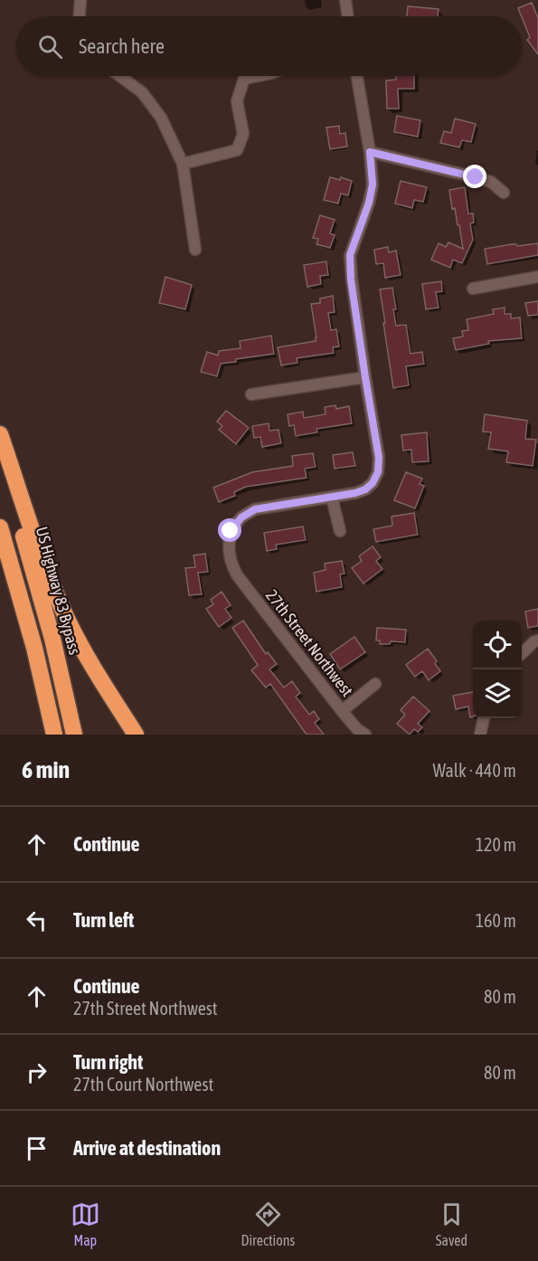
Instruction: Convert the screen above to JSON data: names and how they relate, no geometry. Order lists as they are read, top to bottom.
{
  "streets": {
    "highway": ["US Highway 83 Bypass"],
    "street": ["27th Street Northwest"]
  },
  "page": {
    "search": "Search here",
    "heading": ["6 min", "Walk · 440 m"],
    "list": [
      ["Continue", "120 m"],
      ["Turn left", "160 m"],
      ["Continue", "27th Street Northwest", "80 m"],
      ["Turn right", "27th Court Northwest", "80 m"],
      "Arrive at destination"
    ],
    "nav": ["Map", "Directions", "Saved"]
  }
}
